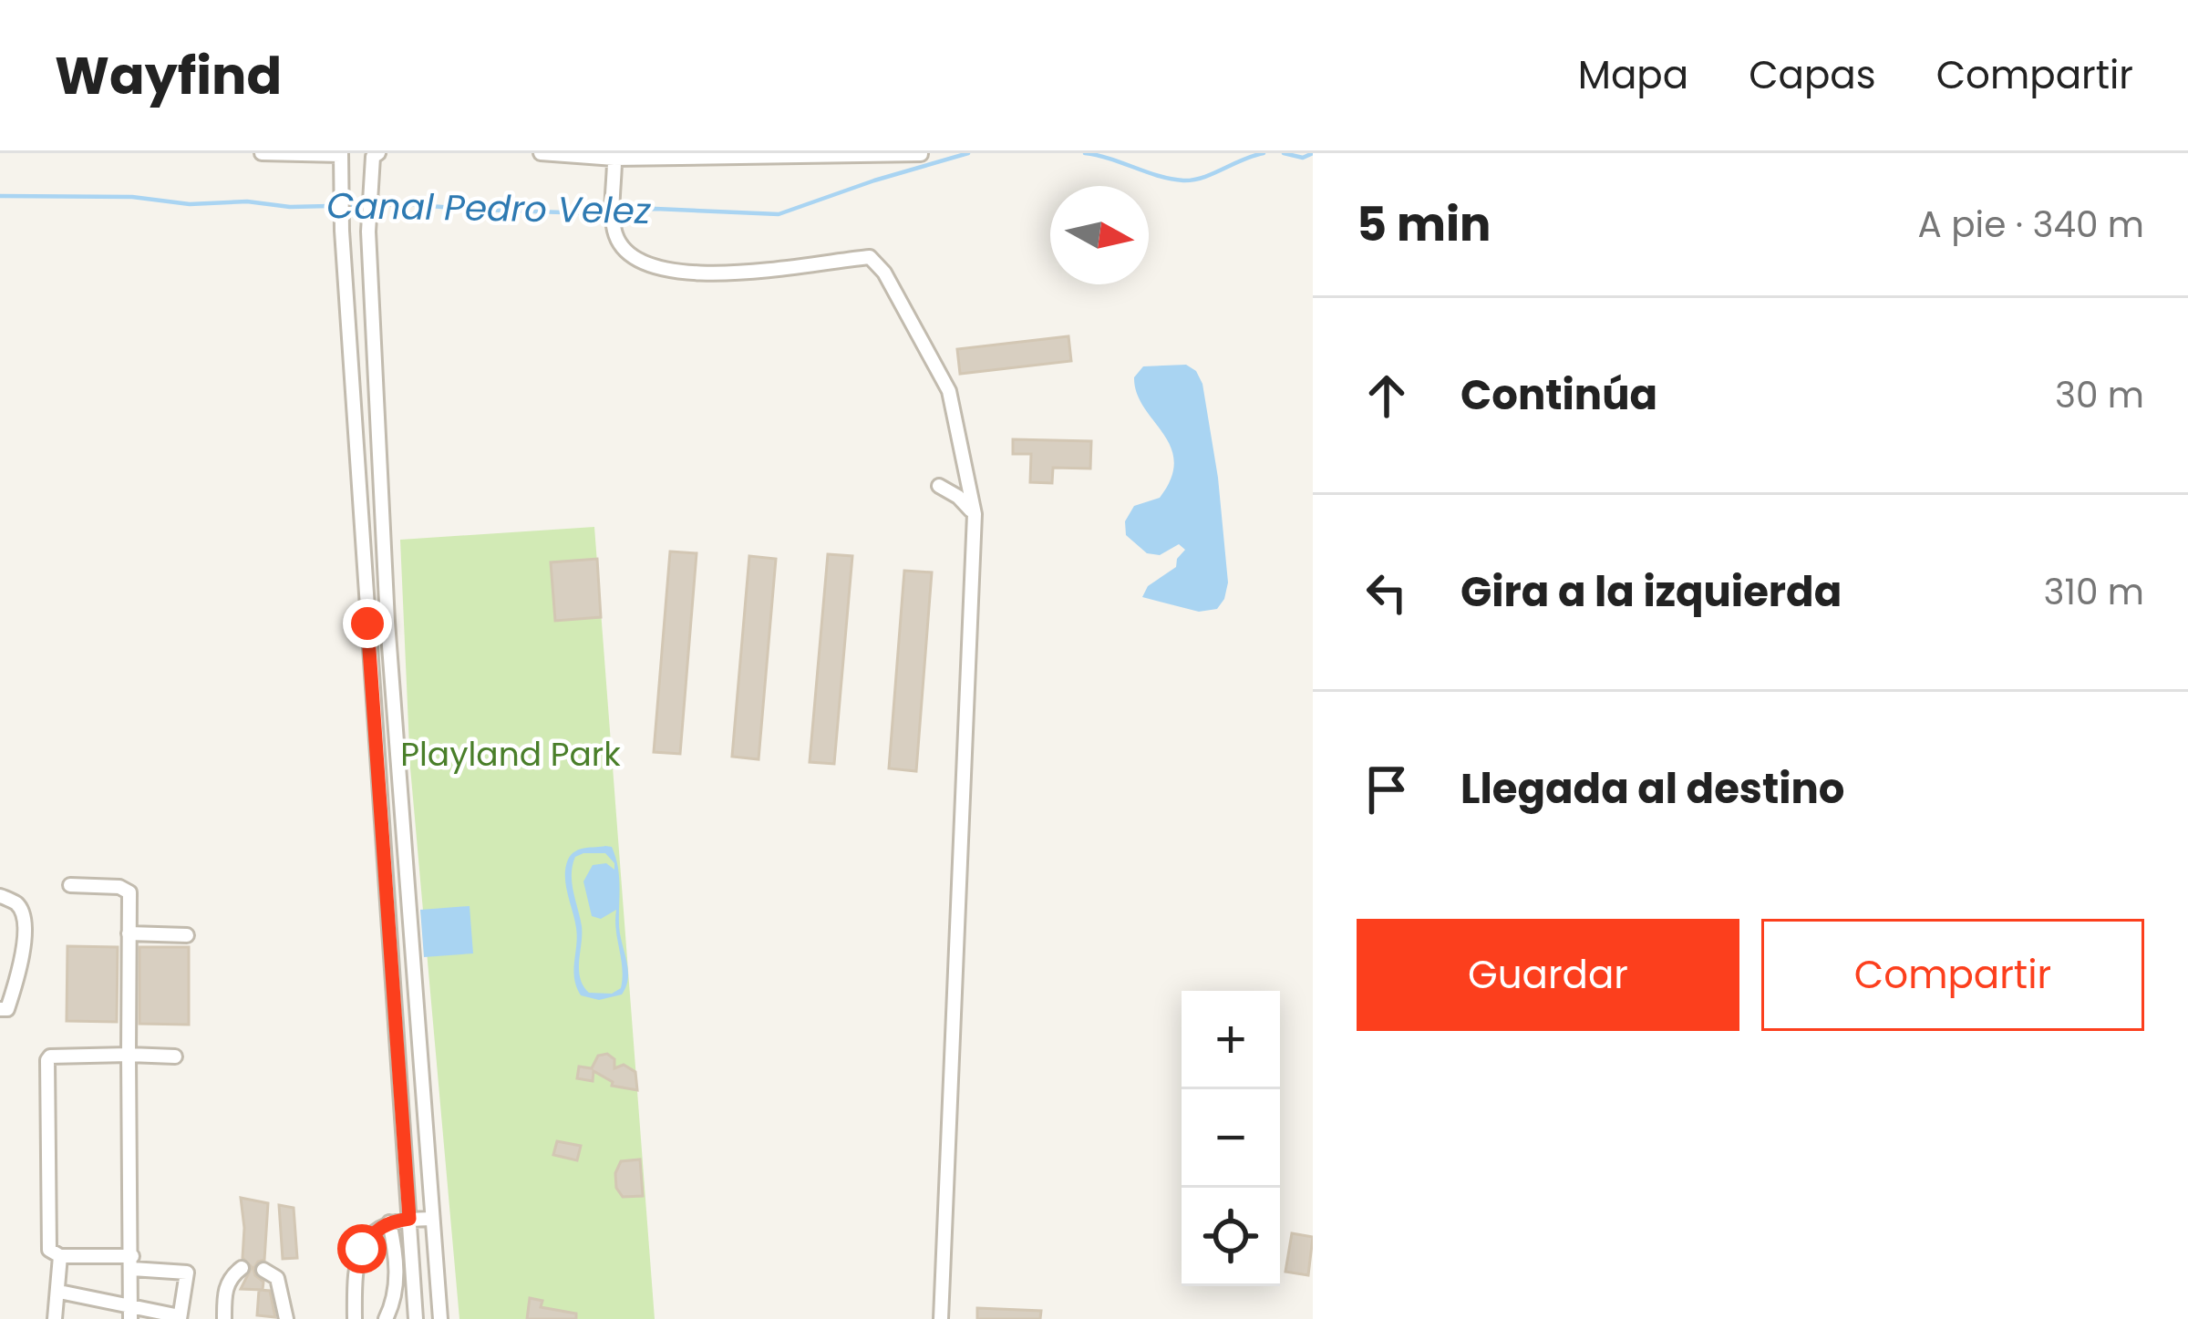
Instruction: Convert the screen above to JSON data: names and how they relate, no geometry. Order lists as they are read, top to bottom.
{
  "water": ["Canal Pedro Velez"],
  "parks": ["Playland Park"],
  "north": "right",
  "page": {
    "header": "Wayfind",
    "nav": ["Mapa", "Capas", "Compartir"],
    "heading": ["5 min", "A pie · 340 m"],
    "list": [
      ["Continúa", "30 m"],
      ["Gira a la izquierda", "310 m"],
      "Llegada al destino"
    ],
    "buttons": ["Guardar", "Compartir"],
    "map_buttons": ["+", "−"]
  }
}
